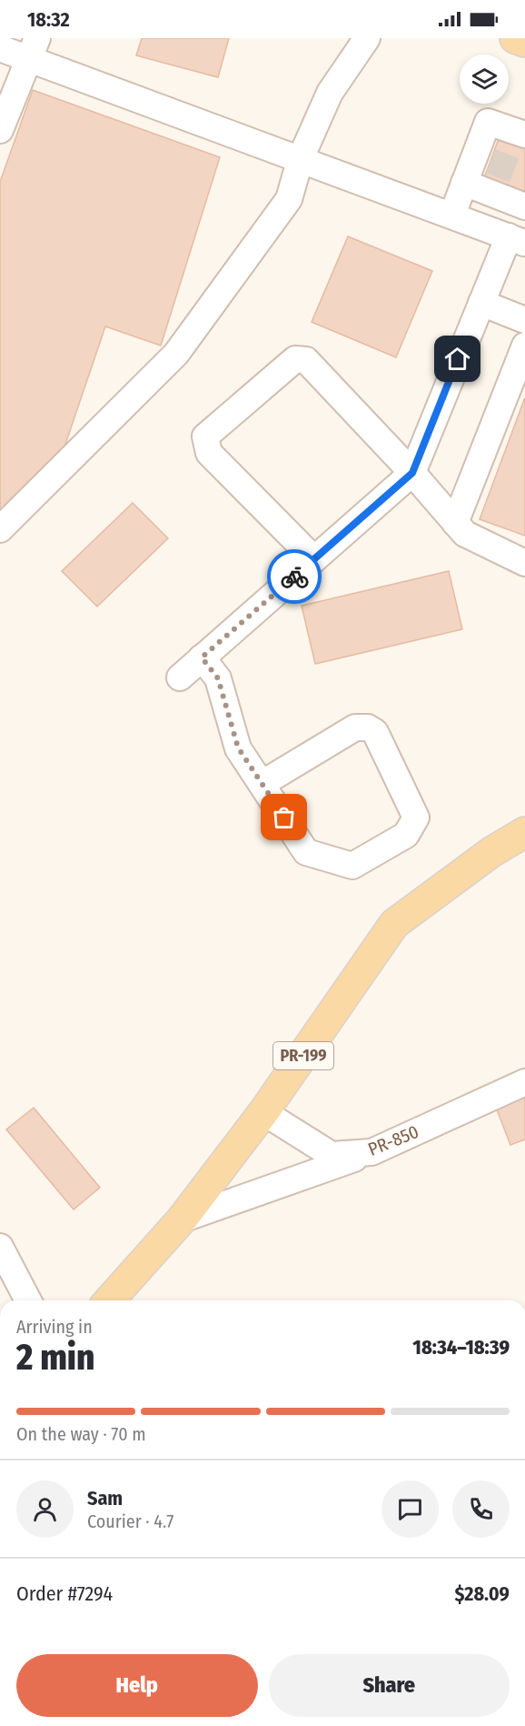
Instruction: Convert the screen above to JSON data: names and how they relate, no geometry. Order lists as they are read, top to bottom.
{
  "streets": {
    "main road": ["PR-199"],
    "street": ["PR-850"]
  },
  "crossings": [
    ["PR-199", "PR-850"]
  ],
  "page": {
    "status": "18:32",
    "heading": ["2 min", "Arriving in", "18:34–18:39"],
    "panel": [
      "Sam",
      "Courier · 4.7",
      "Order #7294",
      "$28.09"
    ],
    "bar": "On the way · 70 m",
    "buttons": ["Help", "Share"]
  }
}
